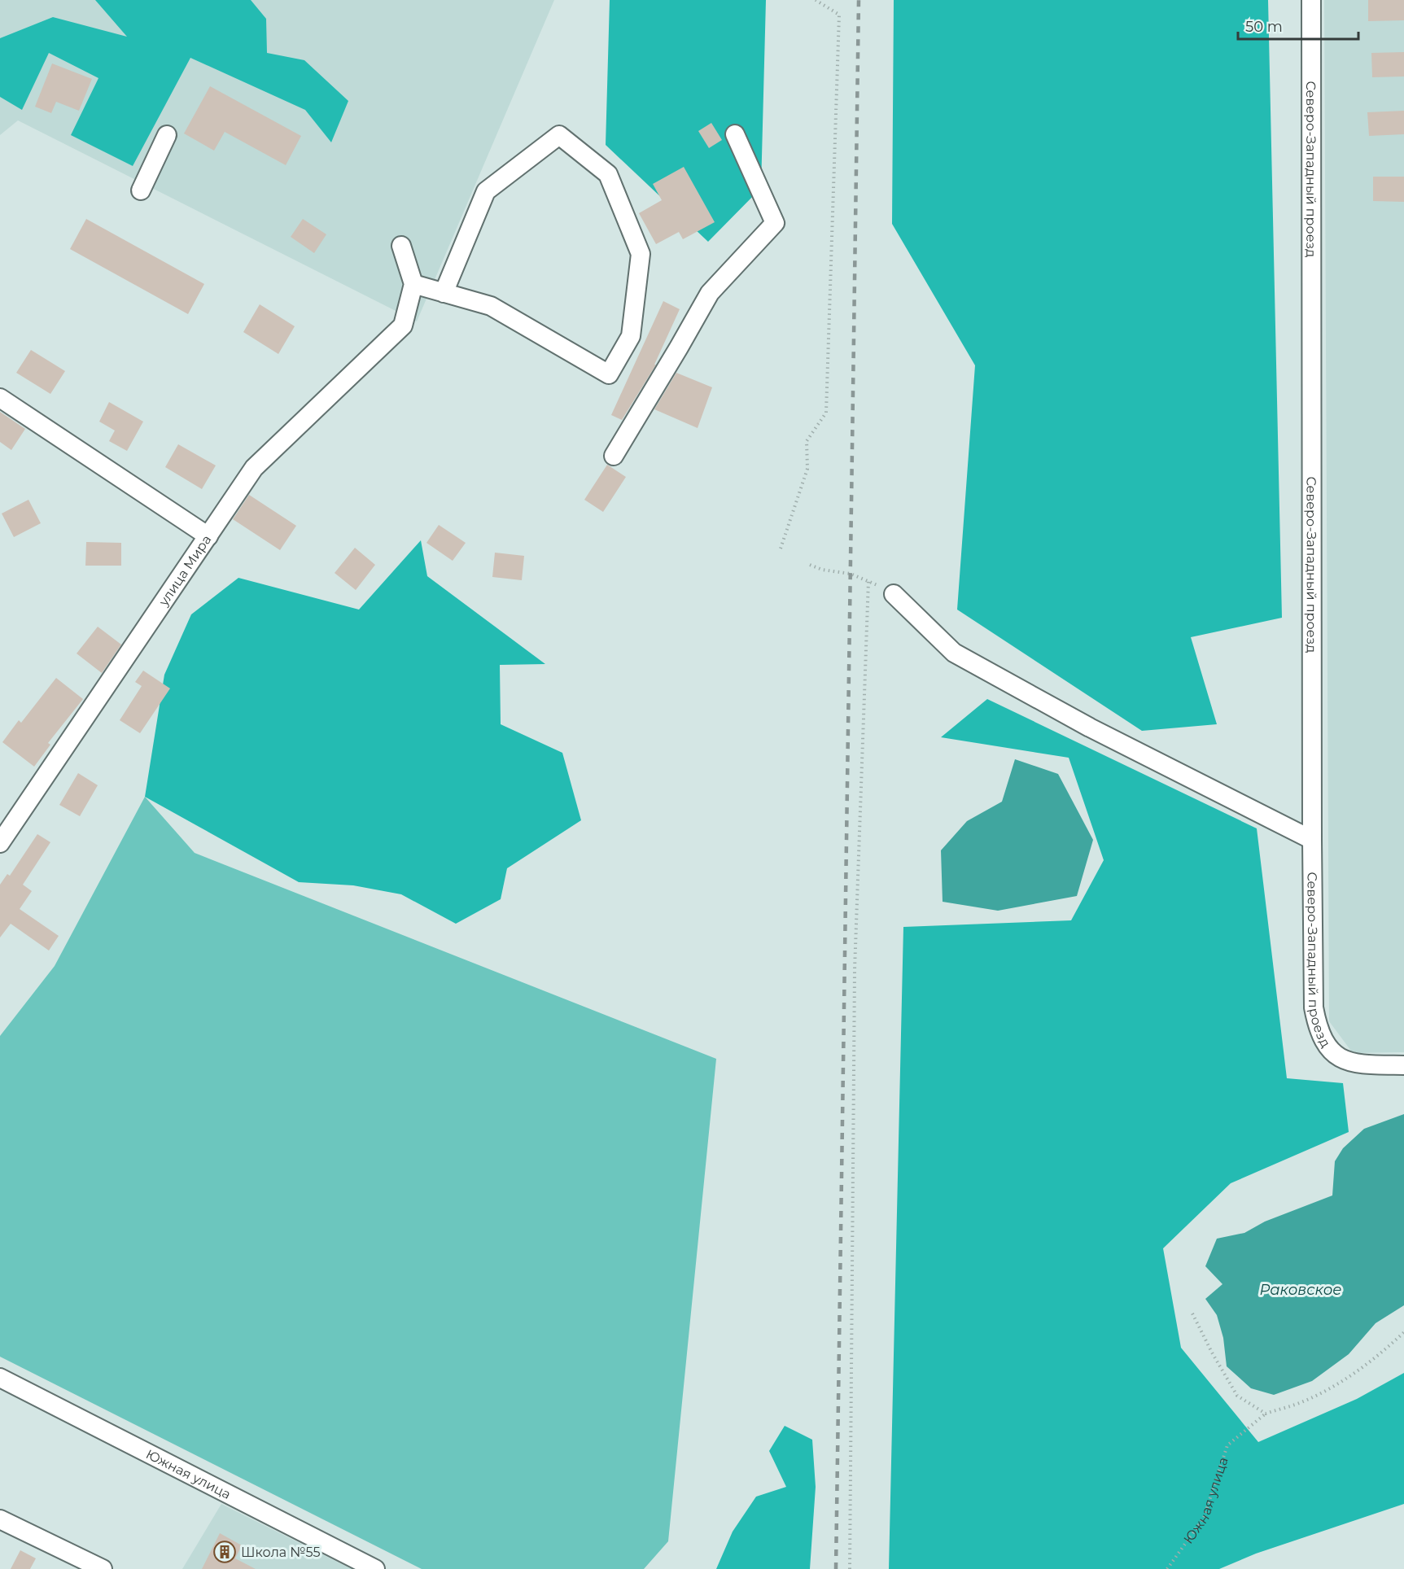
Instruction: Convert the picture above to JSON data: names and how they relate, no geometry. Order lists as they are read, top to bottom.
{
  "streets": {
    "street": ["Северо-Западный проезд", "улица Мира", "Южная улица"]
  },
  "water": ["Раковское"],
  "places": {
    "building": ["Школа №55"]
  },
  "scale_bar": "50 m"
}
